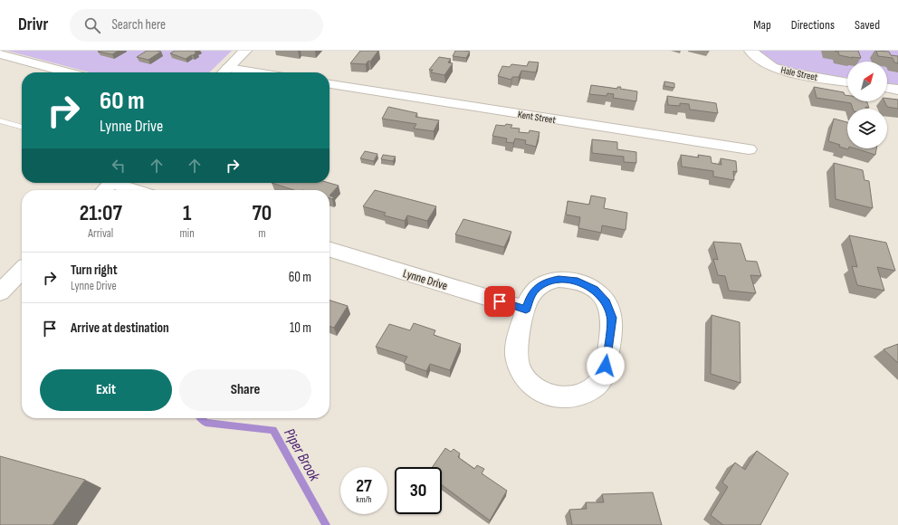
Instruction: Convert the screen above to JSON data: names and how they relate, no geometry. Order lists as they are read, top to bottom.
{
  "streets": {
    "street": ["Hale Street", "Kent Street", "Lynne Drive"]
  },
  "water": ["Piper Brook"],
  "north": "top right",
  "page": {
    "header": "Drivr",
    "search": "Search here",
    "nav": ["Map", "Directions", "Saved"],
    "turn": ["60 m", "Lynne Drive"],
    "eta": [
      "21:07",
      "Arrival",
      "1",
      "min",
      "70",
      "m"
    ],
    "list": [
      {
        "name": "Turn right",
        "note": "Lynne Drive",
        "value": "60 m"
      },
      {
        "name": "Arrive at destination",
        "value": "10 m"
      }
    ],
    "buttons": ["Exit", "Share"],
    "speed": "27 km/h",
    "limit": "30"
  }
}
